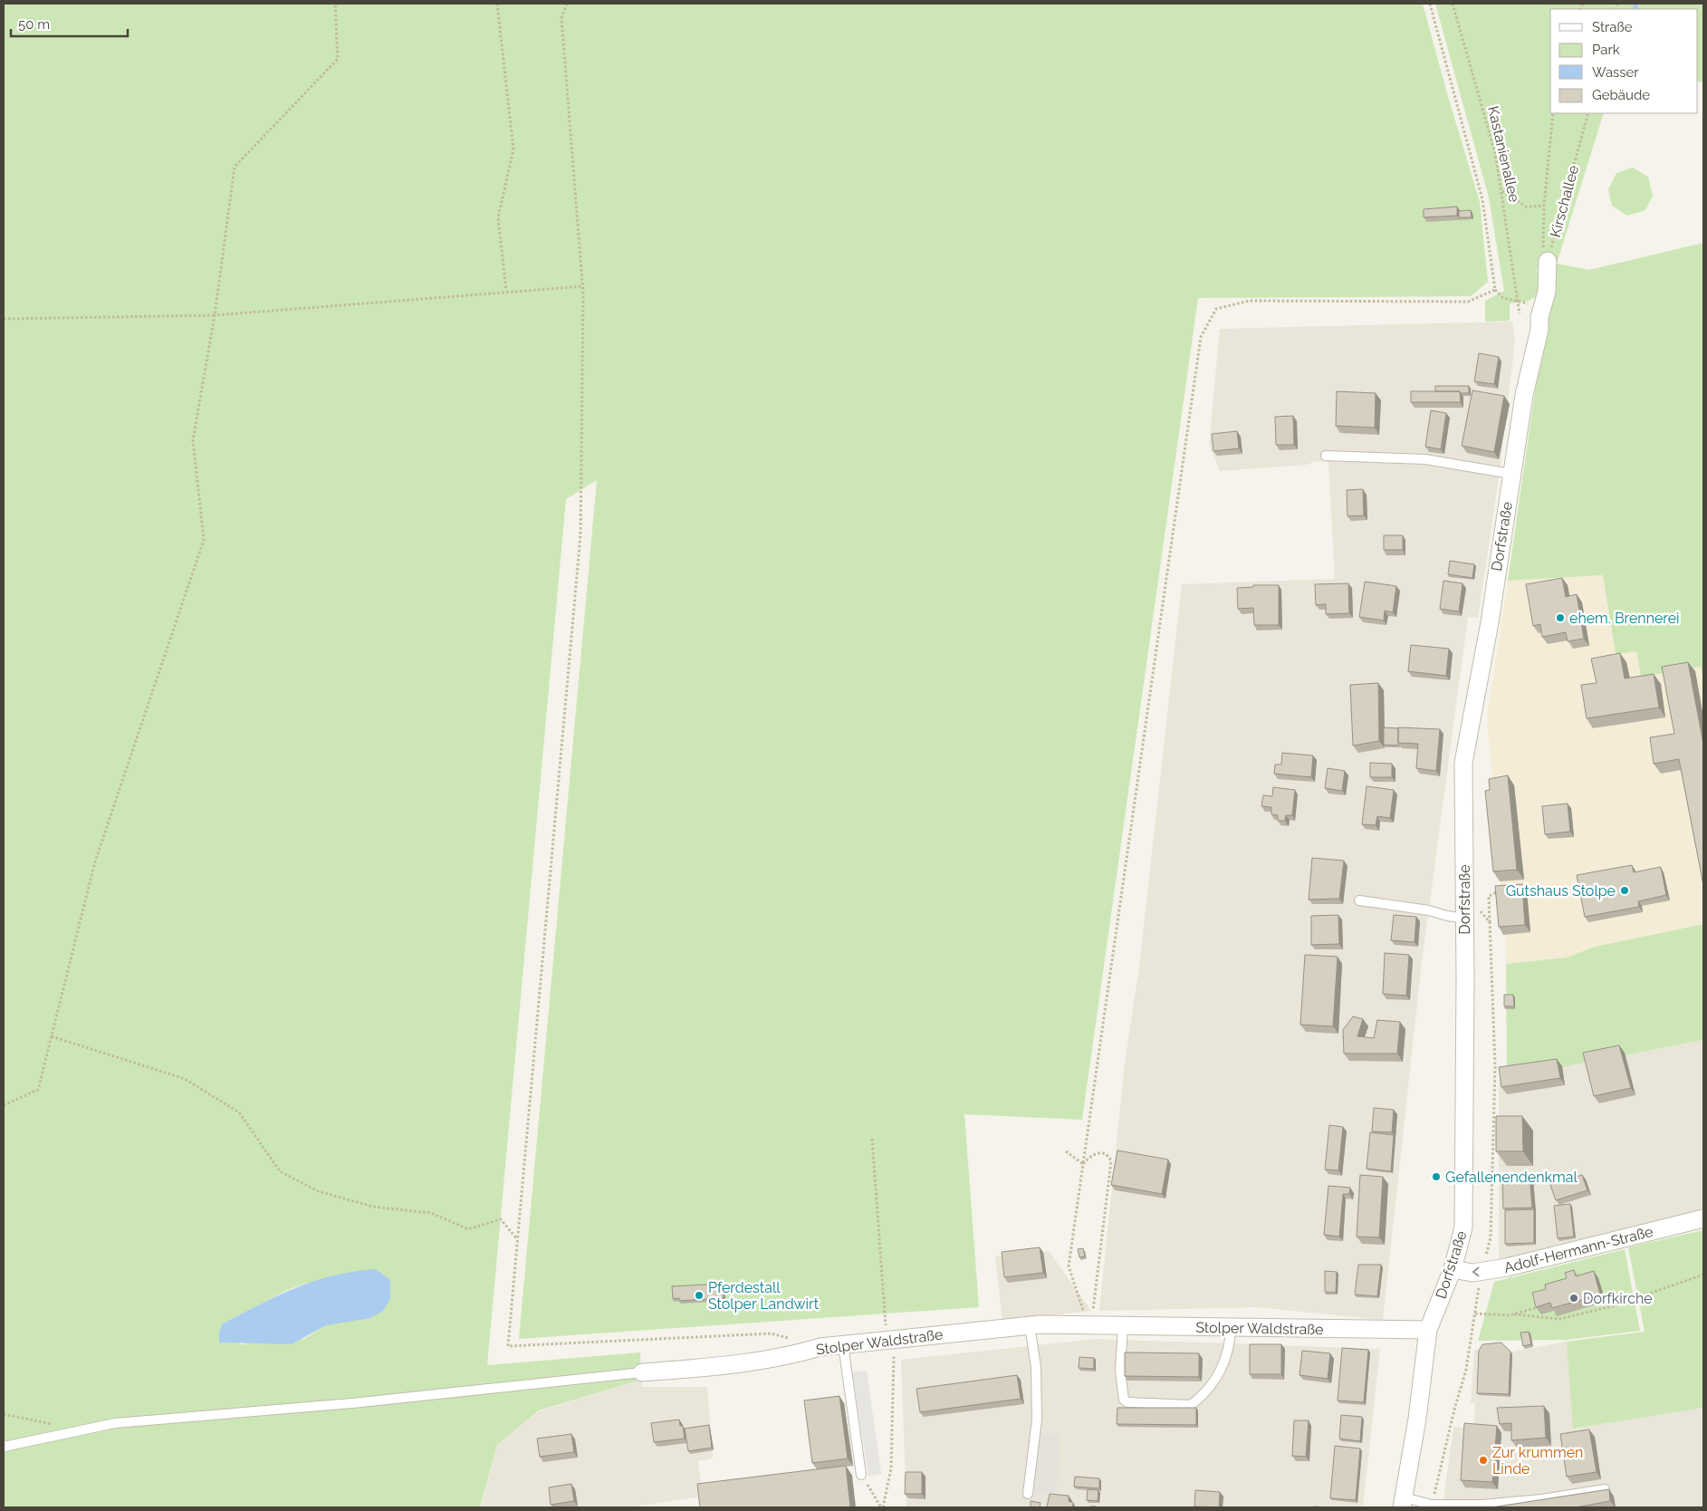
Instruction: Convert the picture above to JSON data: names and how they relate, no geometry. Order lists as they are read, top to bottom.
{
  "streets": {
    "street": ["Dorfstraße", "Adolf-Hermann-Straße", "Stolper Waldstraße"],
    "path": ["Kastanienallee", "Kirschallee"]
  },
  "crossings": [
    ["Dorfstraße", "Adolf-Hermann-Straße"],
    ["Dorfstraße", "Stolper Waldstraße"]
  ],
  "one_way": ["Adolf-Hermann-Straße"],
  "places": [
    "ehem. Brennerei",
    "Gutshaus Stolpe",
    "Gefallenendenkmal",
    "Pferdestall Stolper Landwirt",
    "Dorfkirche",
    "Zur krummen Linde"
  ],
  "legend": [
    "Straße",
    "Park",
    "Wasser",
    "Gebäude"
  ],
  "scale_bar": "50 m"
}
